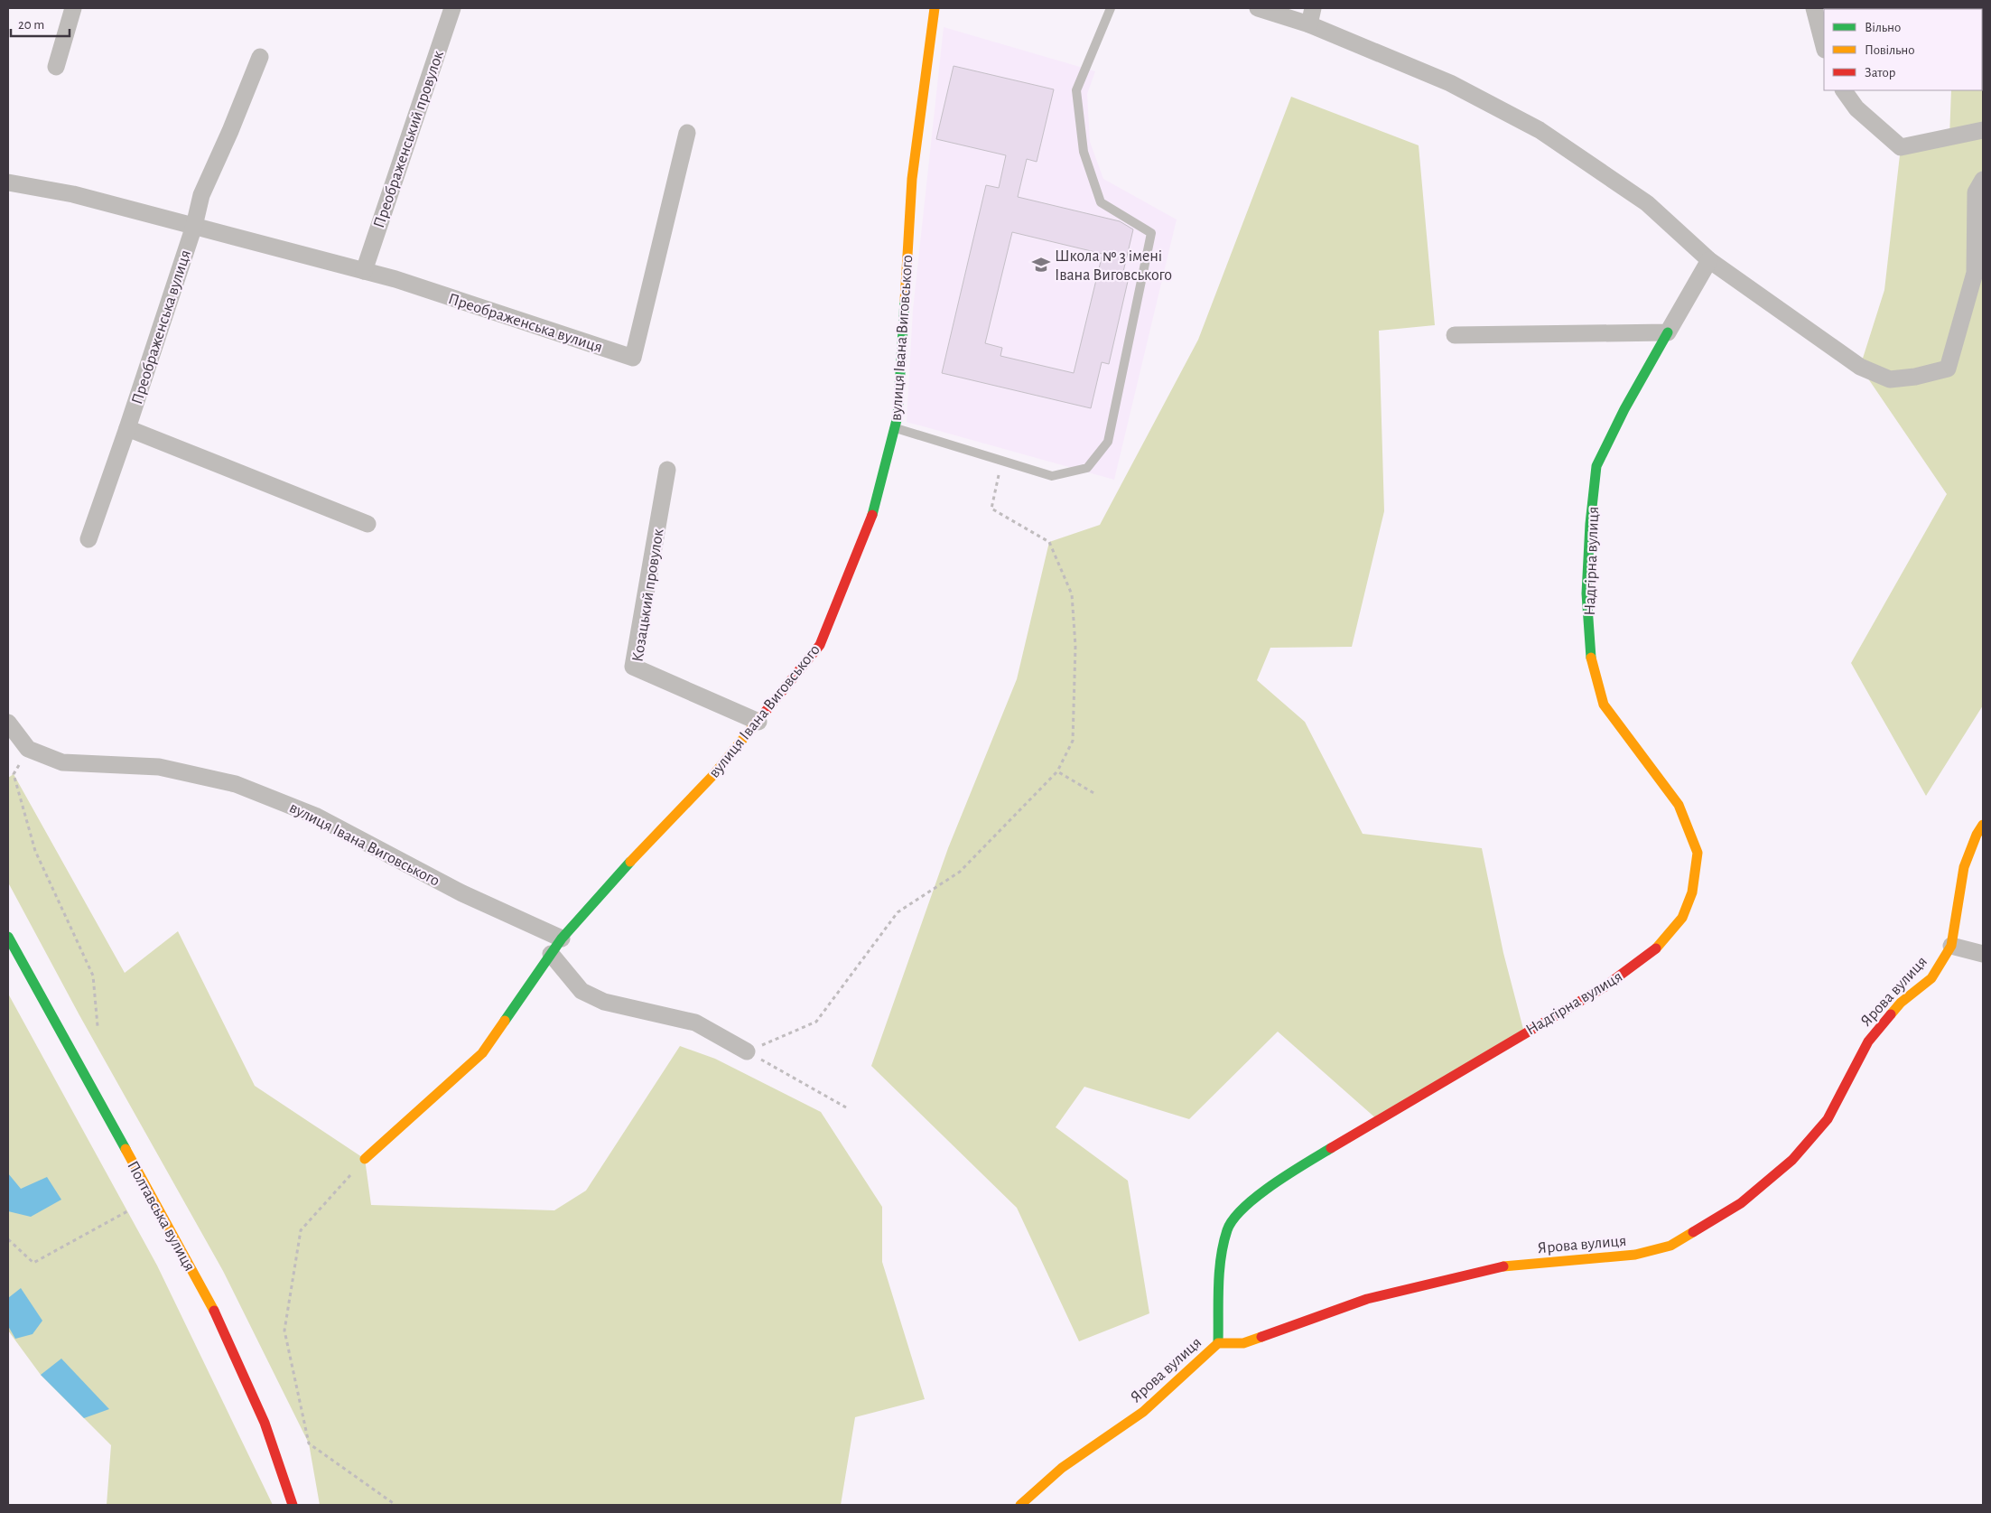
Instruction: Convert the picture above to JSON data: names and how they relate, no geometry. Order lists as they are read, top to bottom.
{
  "streets": {
    "street": [
      "Преображенський провулок",
      "Преображенська вулиця",
      "вулиця Івана Виговського",
      "Надгірна вулиця",
      "Козацький провулок",
      "Ярова вулиця",
      "Полтавська вулиця"
    ]
  },
  "crossings": [
    ["Преображенський провулок", "Преображенська вулиця"],
    ["вулиця Івана Виговського", "Козацький провулок"],
    ["Надгірна вулиця", "Ярова вулиця"]
  ],
  "places": {
    "school or university": ["Школа № 3 імені Івана Виговського"]
  },
  "legend": ["Вільно", "Повільно", "Затор"],
  "scale_bar": "20 m"
}
